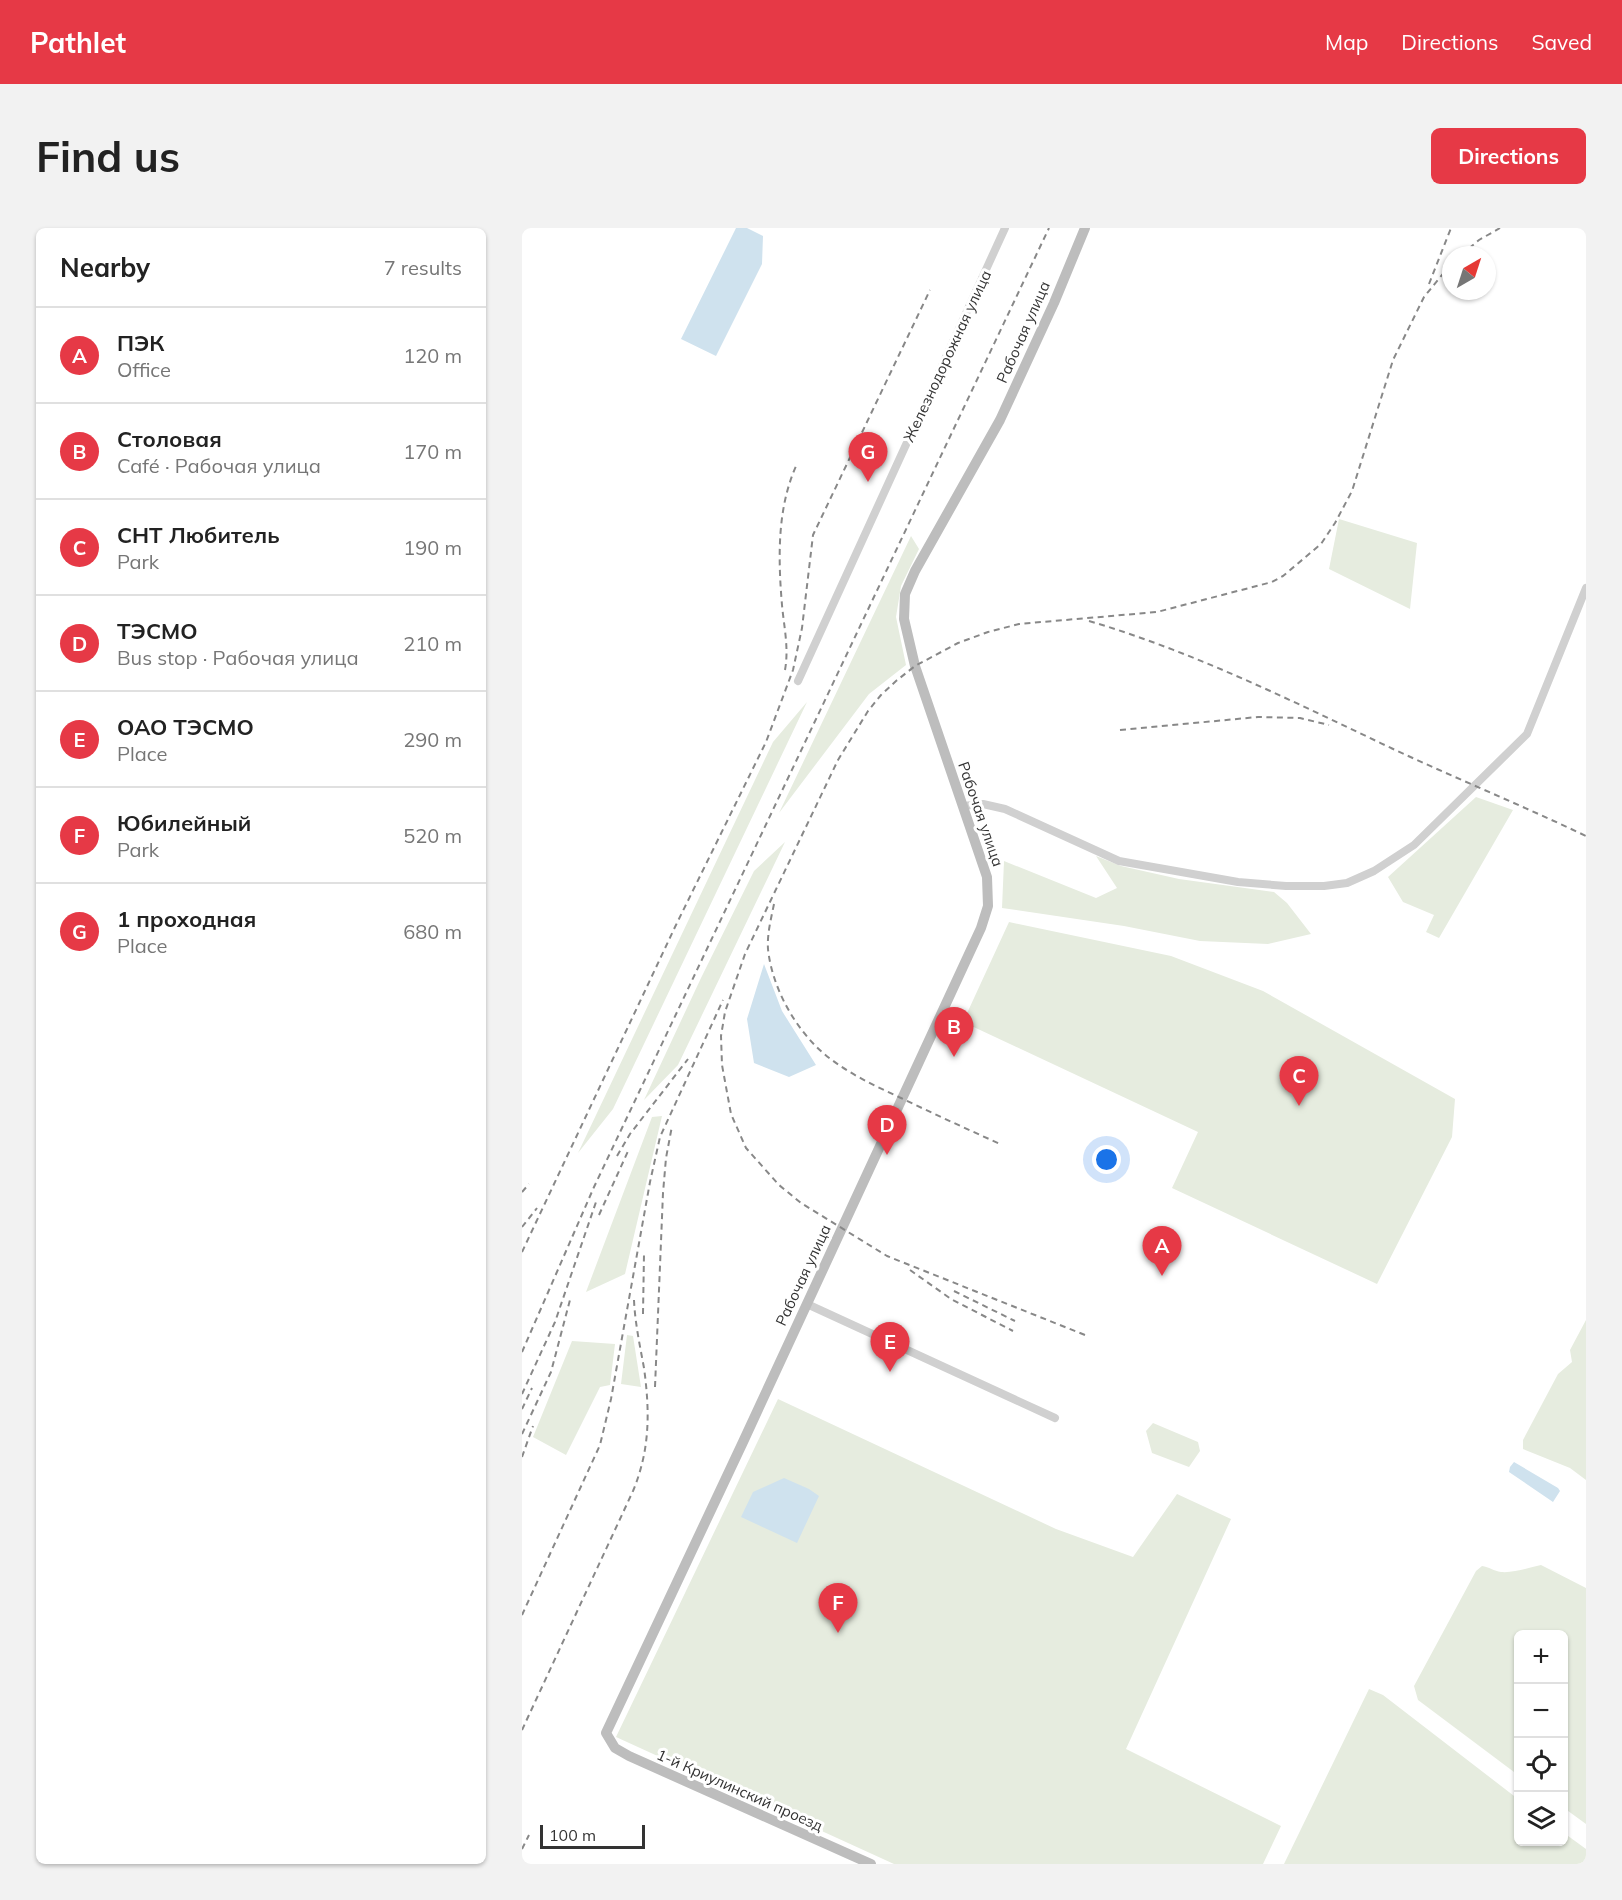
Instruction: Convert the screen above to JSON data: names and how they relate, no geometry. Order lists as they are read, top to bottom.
{
  "streets": {
    "street": ["Рабочая улица", "Железнодорожная улица", "1-й Криулинский проезд"]
  },
  "crossings": [
    ["Рабочая улица", "1-й Криулинский проезд"]
  ],
  "scale_bar": "100 m",
  "north": "top right",
  "page": {
    "header": "Pathlet",
    "nav": ["Map", "Directions", "Saved"],
    "buttons": "Directions",
    "title": "Find us",
    "heading": ["Nearby", "7 results"],
    "list": [
      {
        "mark": "A",
        "name": "ПЭК",
        "note": "Office",
        "value": "120 m"
      },
      {
        "mark": "B",
        "name": "Столовая",
        "note": "Café · Рабочая улица",
        "value": "170 m"
      },
      {
        "mark": "C",
        "name": "СНТ Любитель",
        "note": "Park",
        "value": "190 m"
      },
      {
        "mark": "D",
        "name": "ТЭСМО",
        "note": "Bus stop · Рабочая улица",
        "value": "210 m"
      },
      {
        "mark": "E",
        "name": "ОАО ТЭСМО",
        "note": "Place",
        "value": "290 m"
      },
      {
        "mark": "F",
        "name": "Юбилейный",
        "note": "Park",
        "value": "520 m"
      },
      {
        "mark": "G",
        "name": "1 проходная",
        "note": "Place",
        "value": "680 m"
      }
    ],
    "pins": [
      "G",
      "B",
      "C",
      "D",
      "A",
      "E",
      "F"
    ],
    "map_buttons": ["+", "−"],
    "scale": "100 m"
  }
}
